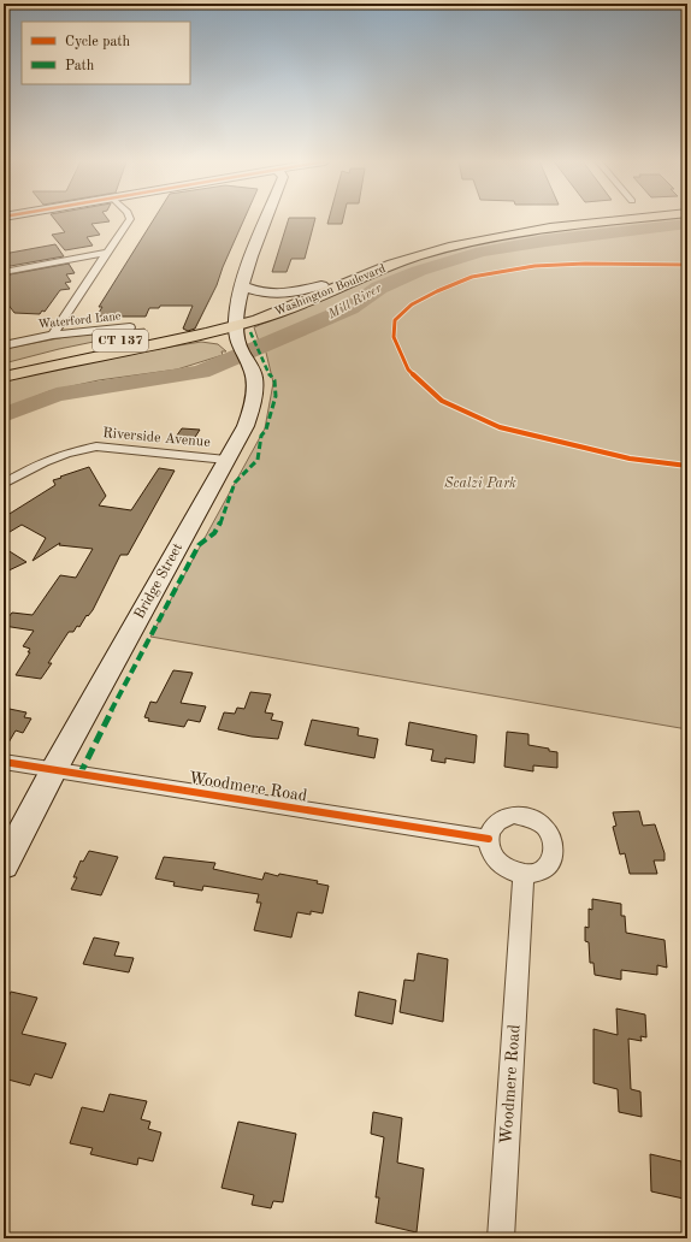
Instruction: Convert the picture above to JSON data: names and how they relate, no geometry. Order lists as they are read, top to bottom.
{
  "streets": {
    "main road": ["Washington Boulevard", "CT 137", "Bridge Street"],
    "street": ["Waterford Lane", "Riverside Avenue", "Woodmere Road"]
  },
  "crossings": [
    ["Washington Boulevard", "Bridge Street"],
    ["Riverside Avenue", "Bridge Street"],
    ["Bridge Street", "Woodmere Road"]
  ],
  "water": ["Mill River"],
  "parks": ["Scalzi Park"],
  "legend": ["Cycle path", "Path"]
}
